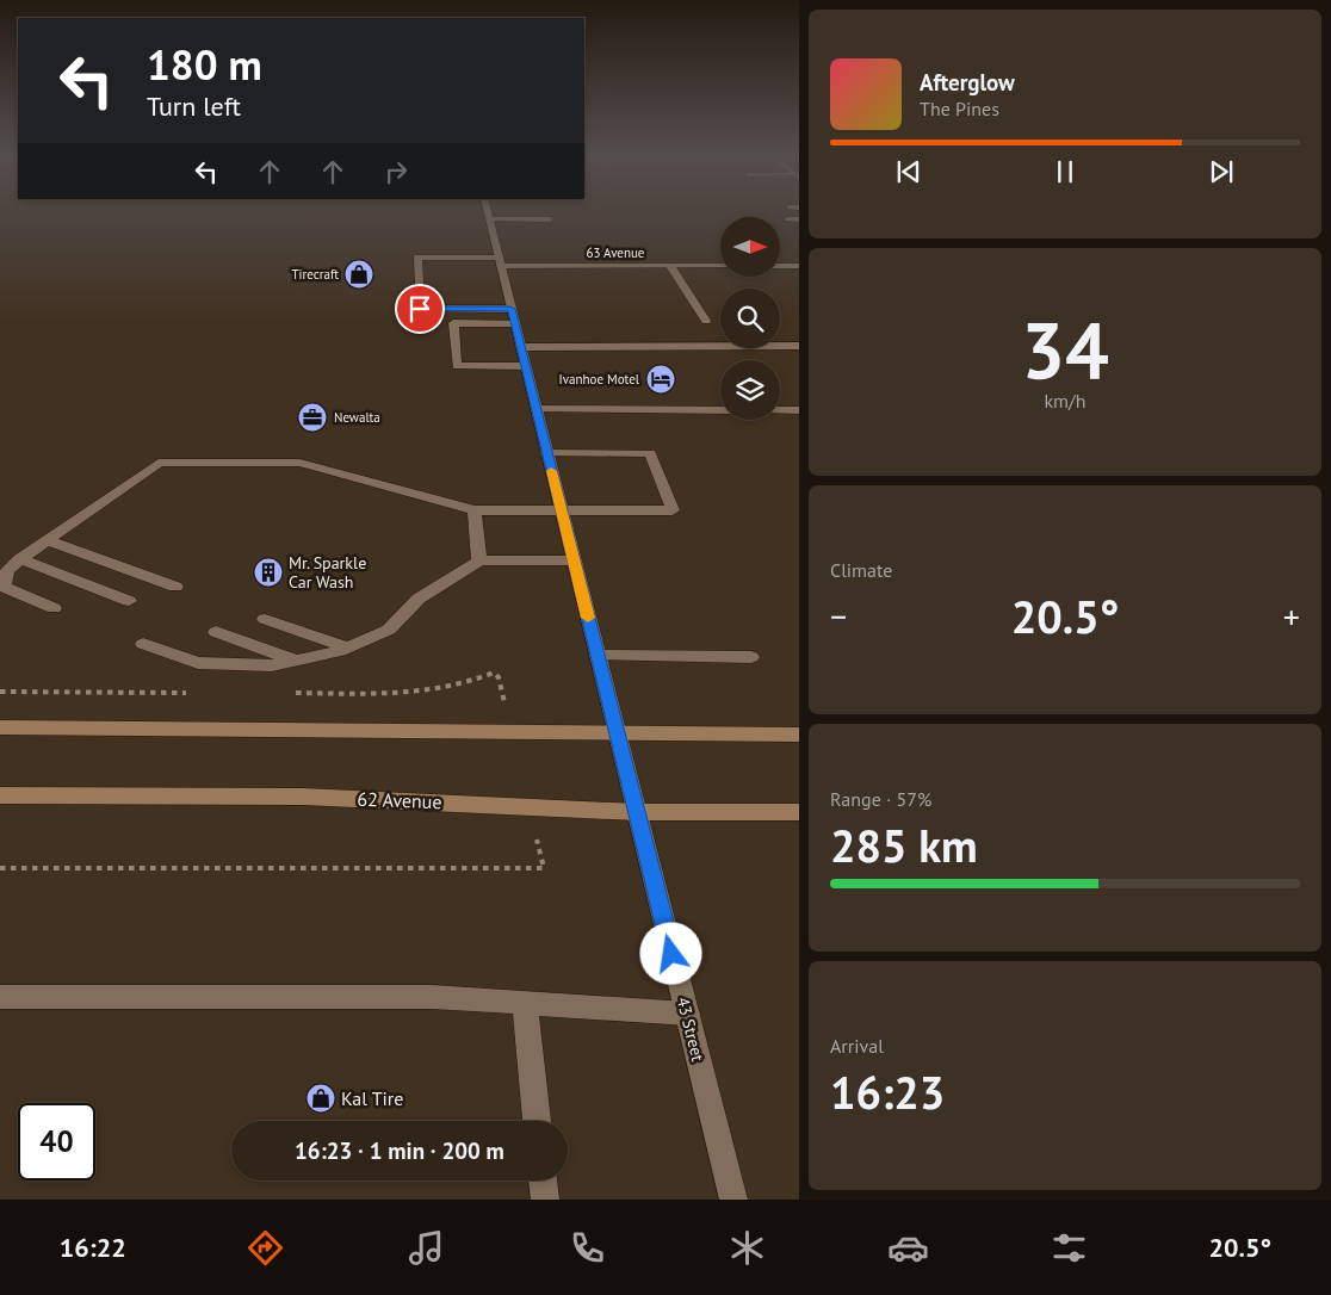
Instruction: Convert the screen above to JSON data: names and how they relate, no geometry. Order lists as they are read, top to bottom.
{
  "streets": {
    "main road": ["62 Avenue"],
    "street": ["63 Avenue", "43 Street"]
  },
  "crossings": [
    ["63 Avenue", "43 Street"],
    ["62 Avenue", "43 Street"]
  ],
  "places": {
    "shop": ["Tirecraft", "Kal Tire"],
    "hotel": ["Ivanhoe Motel"],
    "office": ["Newalta"],
    "building": ["Mr. Sparkle Car Wash"]
  },
  "north": "right",
  "page": {
    "turn": ["180 m", "Turn left"],
    "song": ["Afterglow", "The Pines"],
    "tile": [
      ["34", "km/h"],
      "Climate",
      ["Range · 57%", "285 km"],
      ["Arrival", "16:23"]
    ],
    "heat": ["−", "20.5°", "+"],
    "limit": "40",
    "trip": "16:23 · 1 min · 200 m",
    "tabs": ["16:22", "20.5°"]
  }
}
